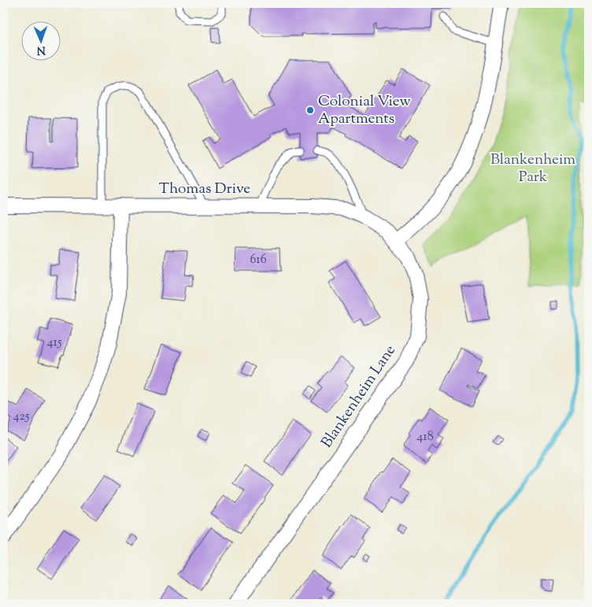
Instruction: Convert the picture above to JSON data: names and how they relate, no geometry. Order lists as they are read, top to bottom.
{
  "streets": {
    "street": ["Thomas Drive", "Blankenheim Lane"]
  },
  "crossings": [
    ["Thomas Drive", "Blankenheim Lane"]
  ],
  "parks": ["Blankenheim Park"],
  "places": ["Colonial View Apartments"],
  "house_numbers": [
    "616",
    "415",
    "425",
    "418"
  ],
  "north": "bottom"
}
